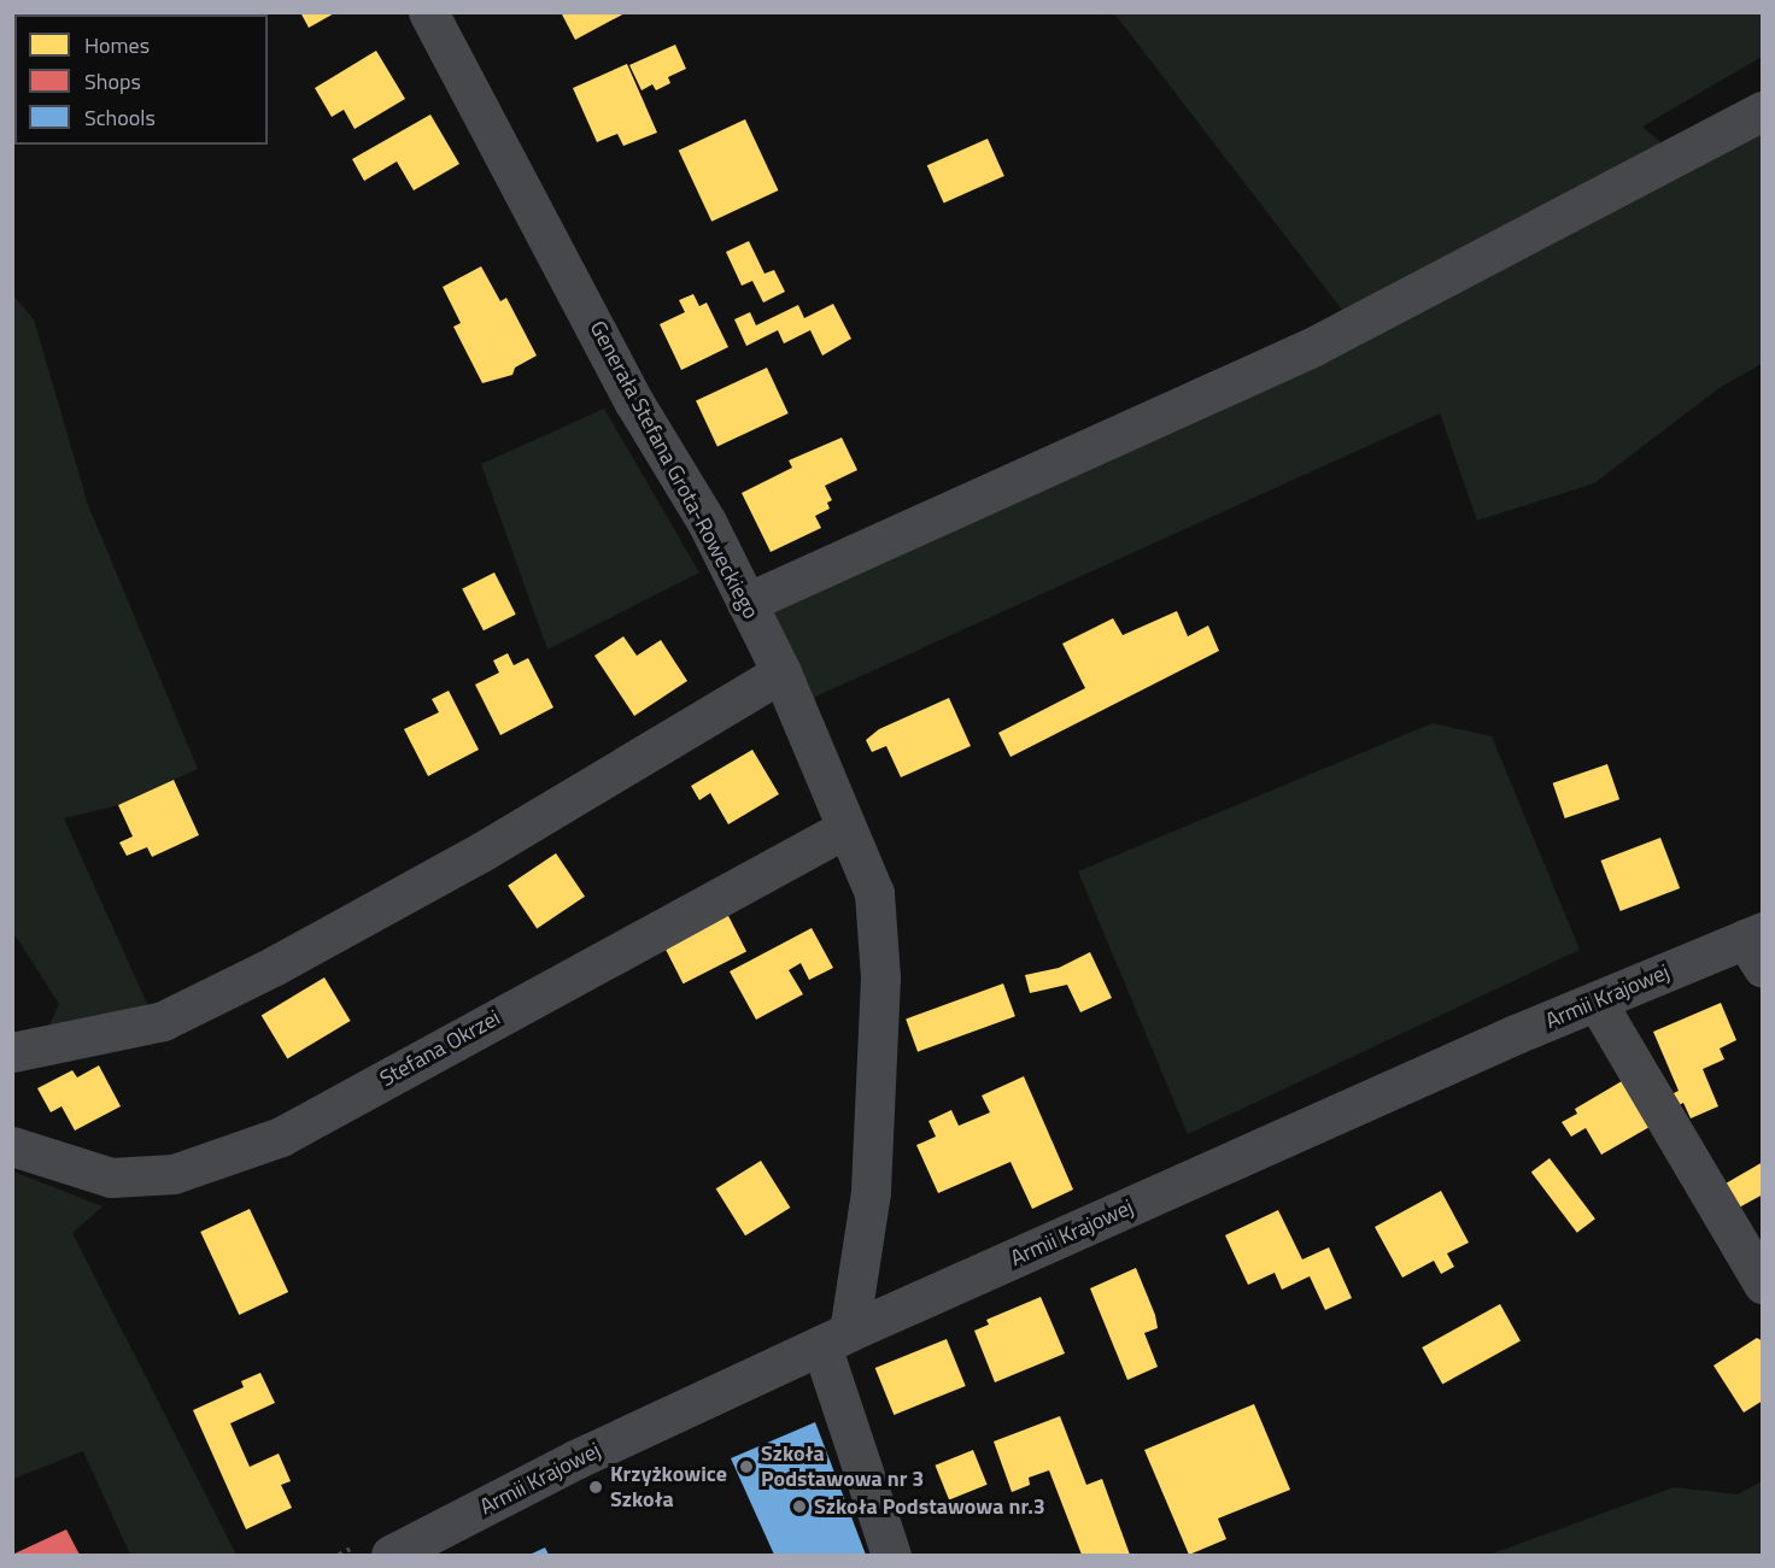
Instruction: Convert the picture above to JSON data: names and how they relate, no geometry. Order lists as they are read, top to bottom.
{
  "streets": {
    "street": ["Generała Stefana Grota-Roweckiego", "Armii Krajowej", "Stefana Okrzei"]
  },
  "crossings": [
    ["Generała Stefana Grota-Roweckiego", "Armii Krajowej"],
    ["Generała Stefana Grota-Roweckiego", "Stefana Okrzei"]
  ],
  "places": ["Szkoła Podstawowa nr 3", "Krzyżkowice Szkoła", "Szkoła Podstawowa nr.3"],
  "legend": ["Homes", "Shops", "Schools"]
}
